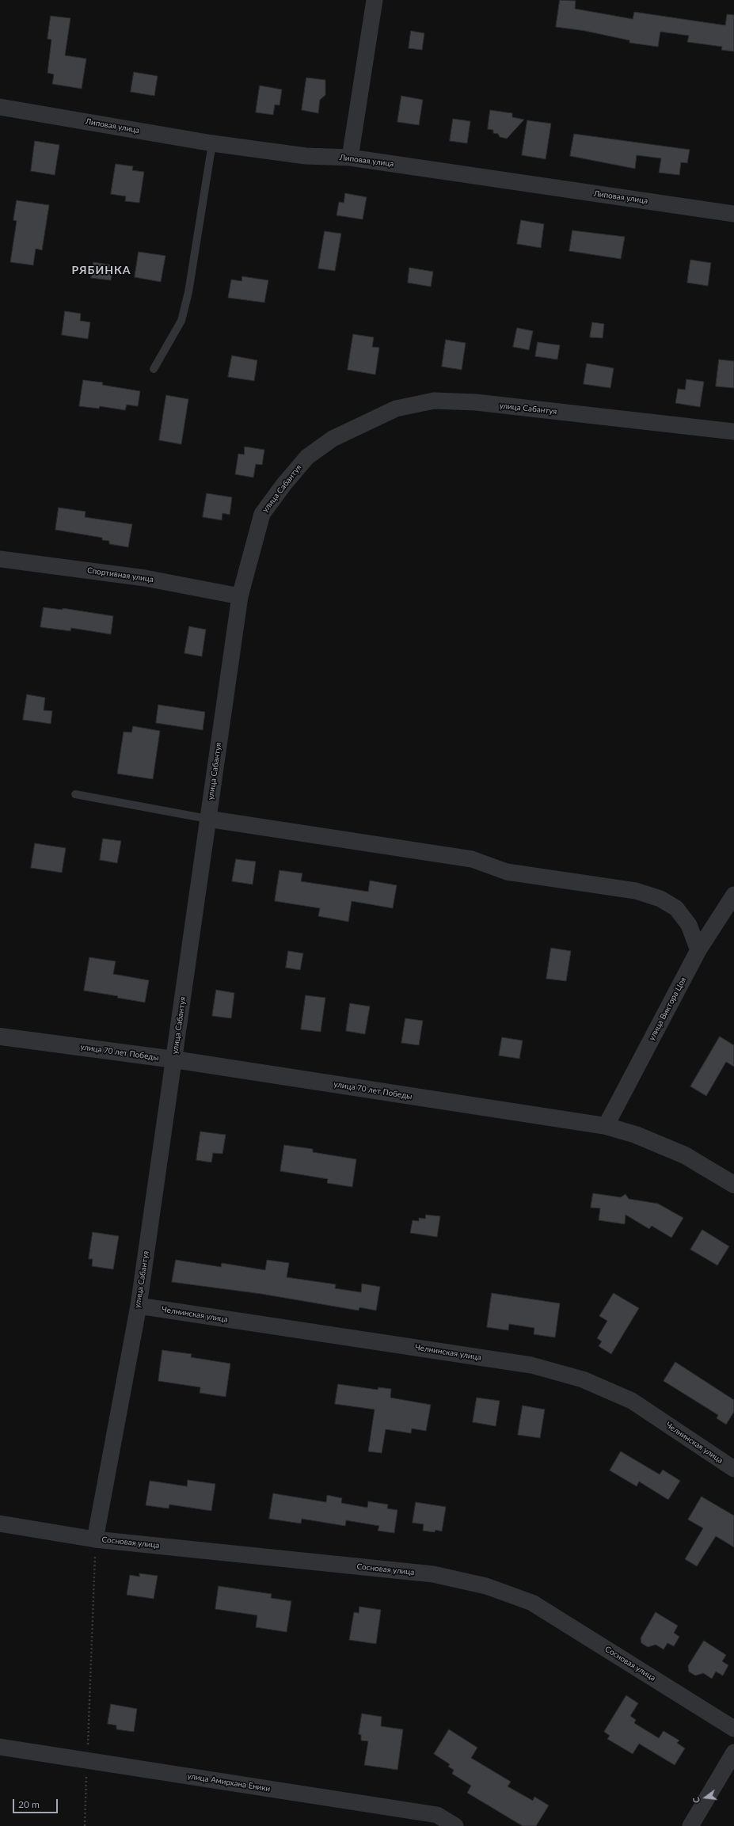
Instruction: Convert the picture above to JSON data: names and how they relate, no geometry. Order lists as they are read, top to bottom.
{
  "streets": {
    "street": [
      "Липовая улица",
      "улица Сабантуя",
      "Спортивная улица",
      "улица Виктора Цоя",
      "улица 70 лет Победы",
      "Челнинская улица",
      "Сосновая улица",
      "улица Амирхана Еники"
    ]
  },
  "crossings": [
    ["улица Сабантуя", "Спортивная улица"],
    ["улица Сабантуя", "улица 70 лет Победы"],
    ["улица Сабантуя", "Челнинская улица"],
    ["улица Сабантуя", "Сосновая улица"],
    ["улица Виктора Цоя", "улица 70 лет Победы"]
  ],
  "districts": ["РЯБИНКА"],
  "scale_bar": "20 m",
  "north": "left"
}
